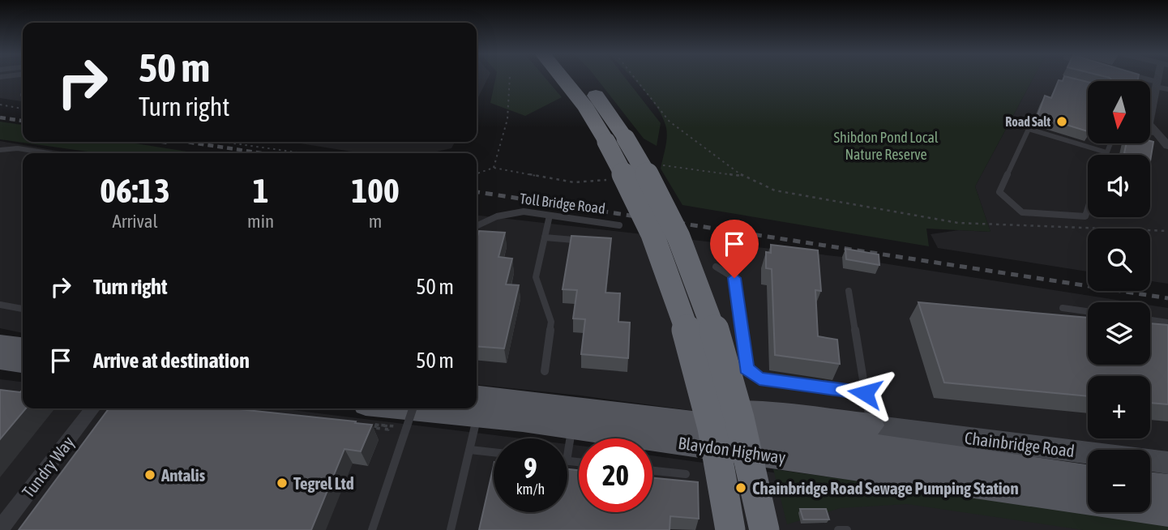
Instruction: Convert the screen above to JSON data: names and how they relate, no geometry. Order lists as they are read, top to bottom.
{
  "streets": {
    "main road": ["Chainbridge Road", "Blaydon Highway"],
    "street": ["Tundry Way"],
    "lane": ["Toll Bridge Road"]
  },
  "parks": ["Shibdon Pond Local Nature Reserve"],
  "places": [
    "Road Salt",
    "Antalis",
    "Tegrel Ltd",
    "Chainbridge Road Sewage Pumping Station"
  ],
  "north": "bottom",
  "page": {
    "turn": ["50 m", "Turn right"],
    "map_buttons": ["+", "−"],
    "eta": [
      "06:13",
      "Arrival",
      "1",
      "min",
      "100",
      "m"
    ],
    "list": [
      {
        "name": "Turn right",
        "value": "50 m"
      },
      {
        "name": "Arrive at destination",
        "value": "50 m"
      }
    ],
    "speed": "9 km/h",
    "limit": "20"
  }
}
